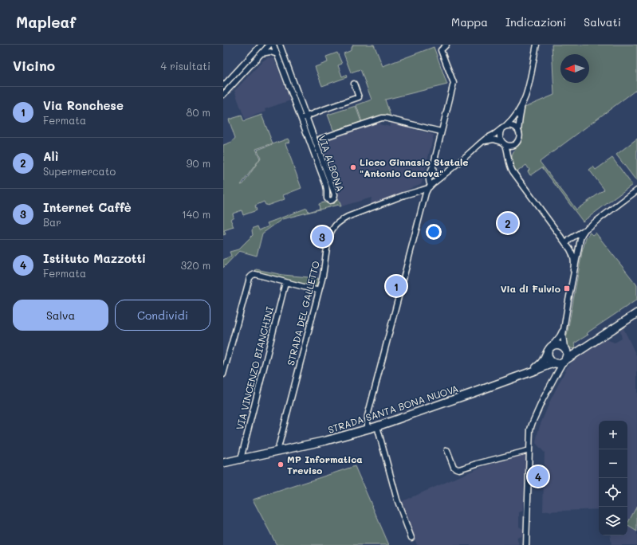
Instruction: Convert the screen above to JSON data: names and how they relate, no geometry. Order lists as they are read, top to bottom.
{
  "streets": {
    "street": [
      "VIA ALBONA",
      "STRADA DEL GALLETTO",
      "VIA VINCENZO BIANCHINI",
      "STRADA SANTA BONA NUOVA"
    ]
  },
  "crossings": [
    ["STRADA DEL GALLETTO", "STRADA SANTA BONA NUOVA"],
    ["VIA VINCENZO BIANCHINI", "STRADA SANTA BONA NUOVA"]
  ],
  "places": {
    "other": ["Liceo Ginnasio Statale \"Antonio Canova\"", "MP Informatica Treviso"],
    "transit": ["Via di Fulvio"]
  },
  "north": "left",
  "page": {
    "header": "Mapleaf",
    "nav": ["Mappa", "Indicazioni", "Salvati"],
    "heading": ["Vicino", "4 risultati"],
    "list": [
      {
        "mark": "1",
        "name": "Via Ronchese",
        "note": "Fermata",
        "value": "80 m"
      },
      {
        "mark": "2",
        "name": "Alì",
        "note": "Supermercato",
        "value": "90 m"
      },
      {
        "mark": "3",
        "name": "Internet Caffè",
        "note": "Bar",
        "value": "140 m"
      },
      {
        "mark": "4",
        "name": "Istituto Mazzotti",
        "note": "Fermata",
        "value": "320 m"
      }
    ],
    "pins": [
      "2",
      "3",
      "1",
      "4"
    ],
    "buttons": ["Salva", "Condividi"],
    "map_buttons": ["+", "−"]
  }
}
